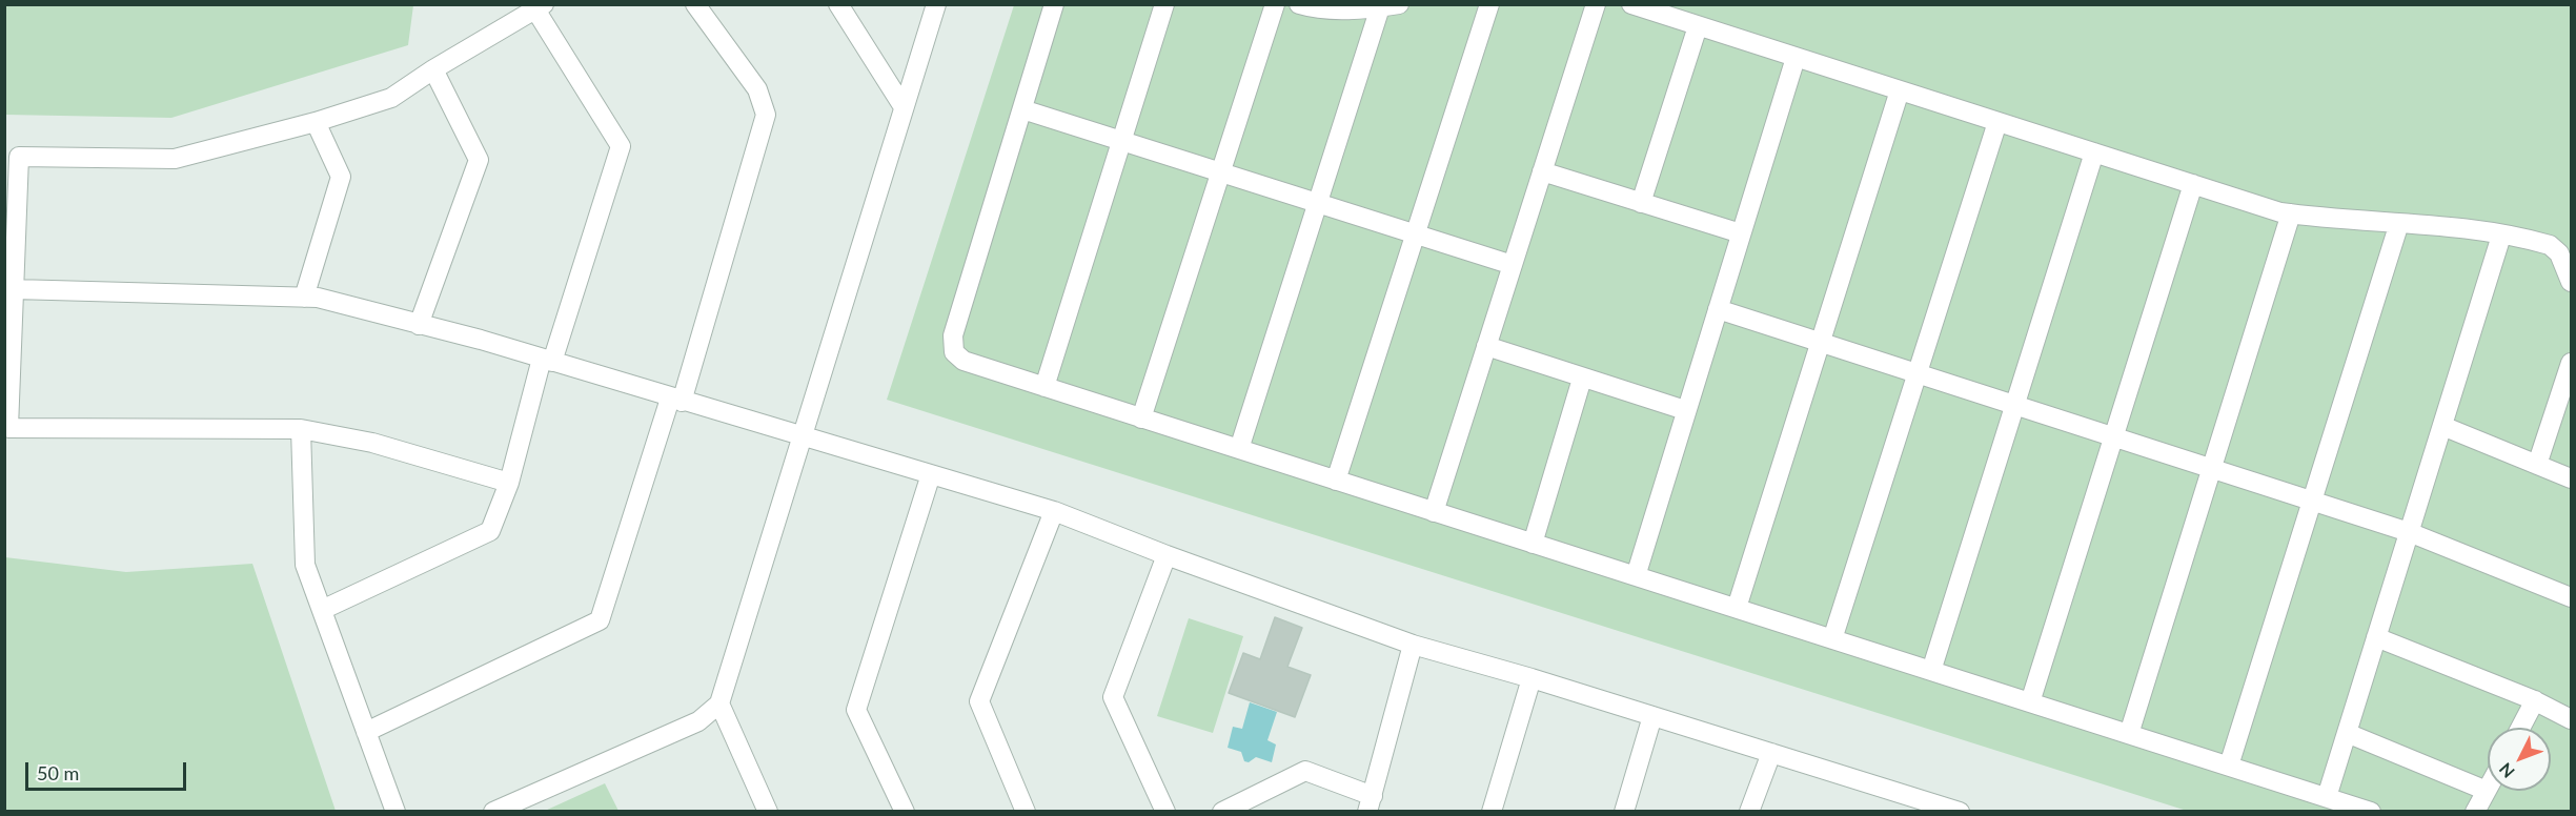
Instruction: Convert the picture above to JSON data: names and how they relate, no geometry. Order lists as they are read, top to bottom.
{
  "scale_bar": "50 m",
  "north": "bottom left"
}
